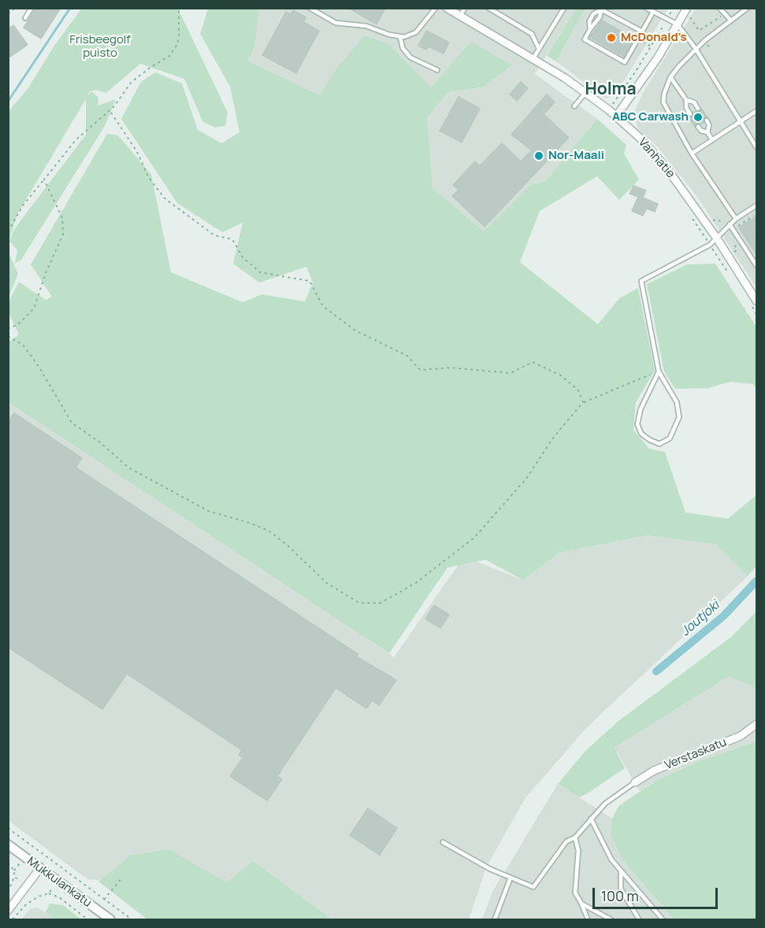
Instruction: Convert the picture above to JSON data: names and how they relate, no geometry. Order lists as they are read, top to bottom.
{
  "streets": {
    "street": ["Vanhatie", "Verstaskatu", "Mukkulankatu"]
  },
  "districts": ["Holma"],
  "water": ["Joutjoki"],
  "parks": ["Frisbeegolf puisto"],
  "places": ["McDonald's", "ABC Carwash", "Nor-Maali"],
  "scale_bar": "100 m"
}
